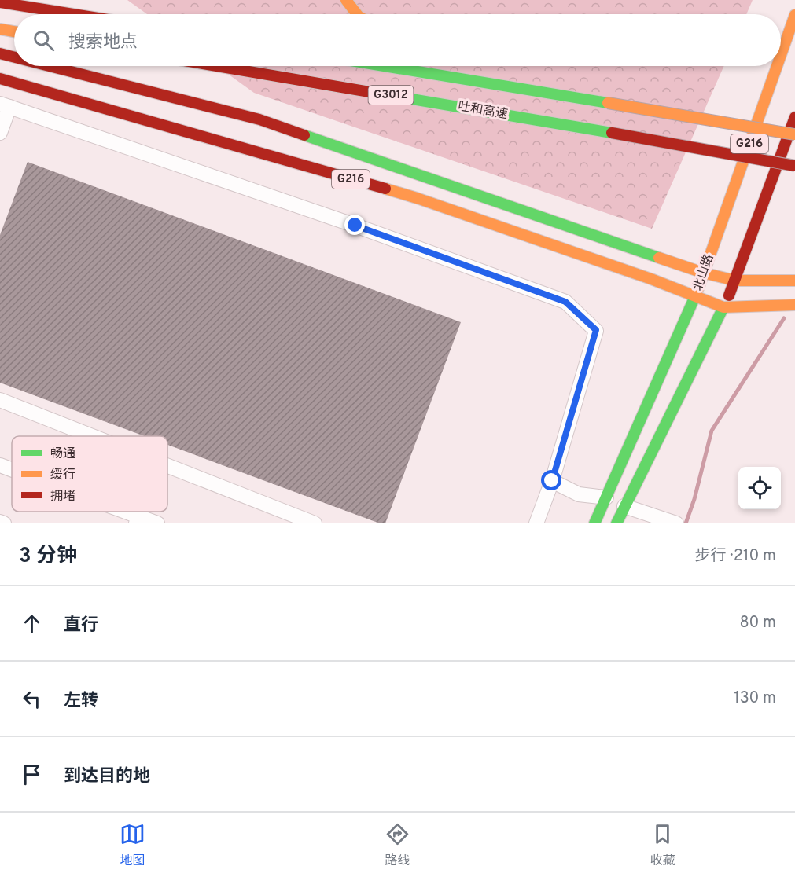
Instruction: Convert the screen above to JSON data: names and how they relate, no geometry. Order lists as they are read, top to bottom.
{
  "streets": {
    "main road": [
      "G3012",
      "吐和高速",
      "G216",
      "北山路"
    ]
  },
  "crossings": [
    ["G216", "北山路"]
  ],
  "legend": ["畅通", "缓行", "拥堵"],
  "page": {
    "search": "搜索地点",
    "heading": ["3 分钟", "步行 · 210 m"],
    "list": [
      ["直行", "80 m"],
      ["左转", "130 m"],
      "到达目的地"
    ],
    "nav": ["地图", "路线", "收藏"]
  }
}
